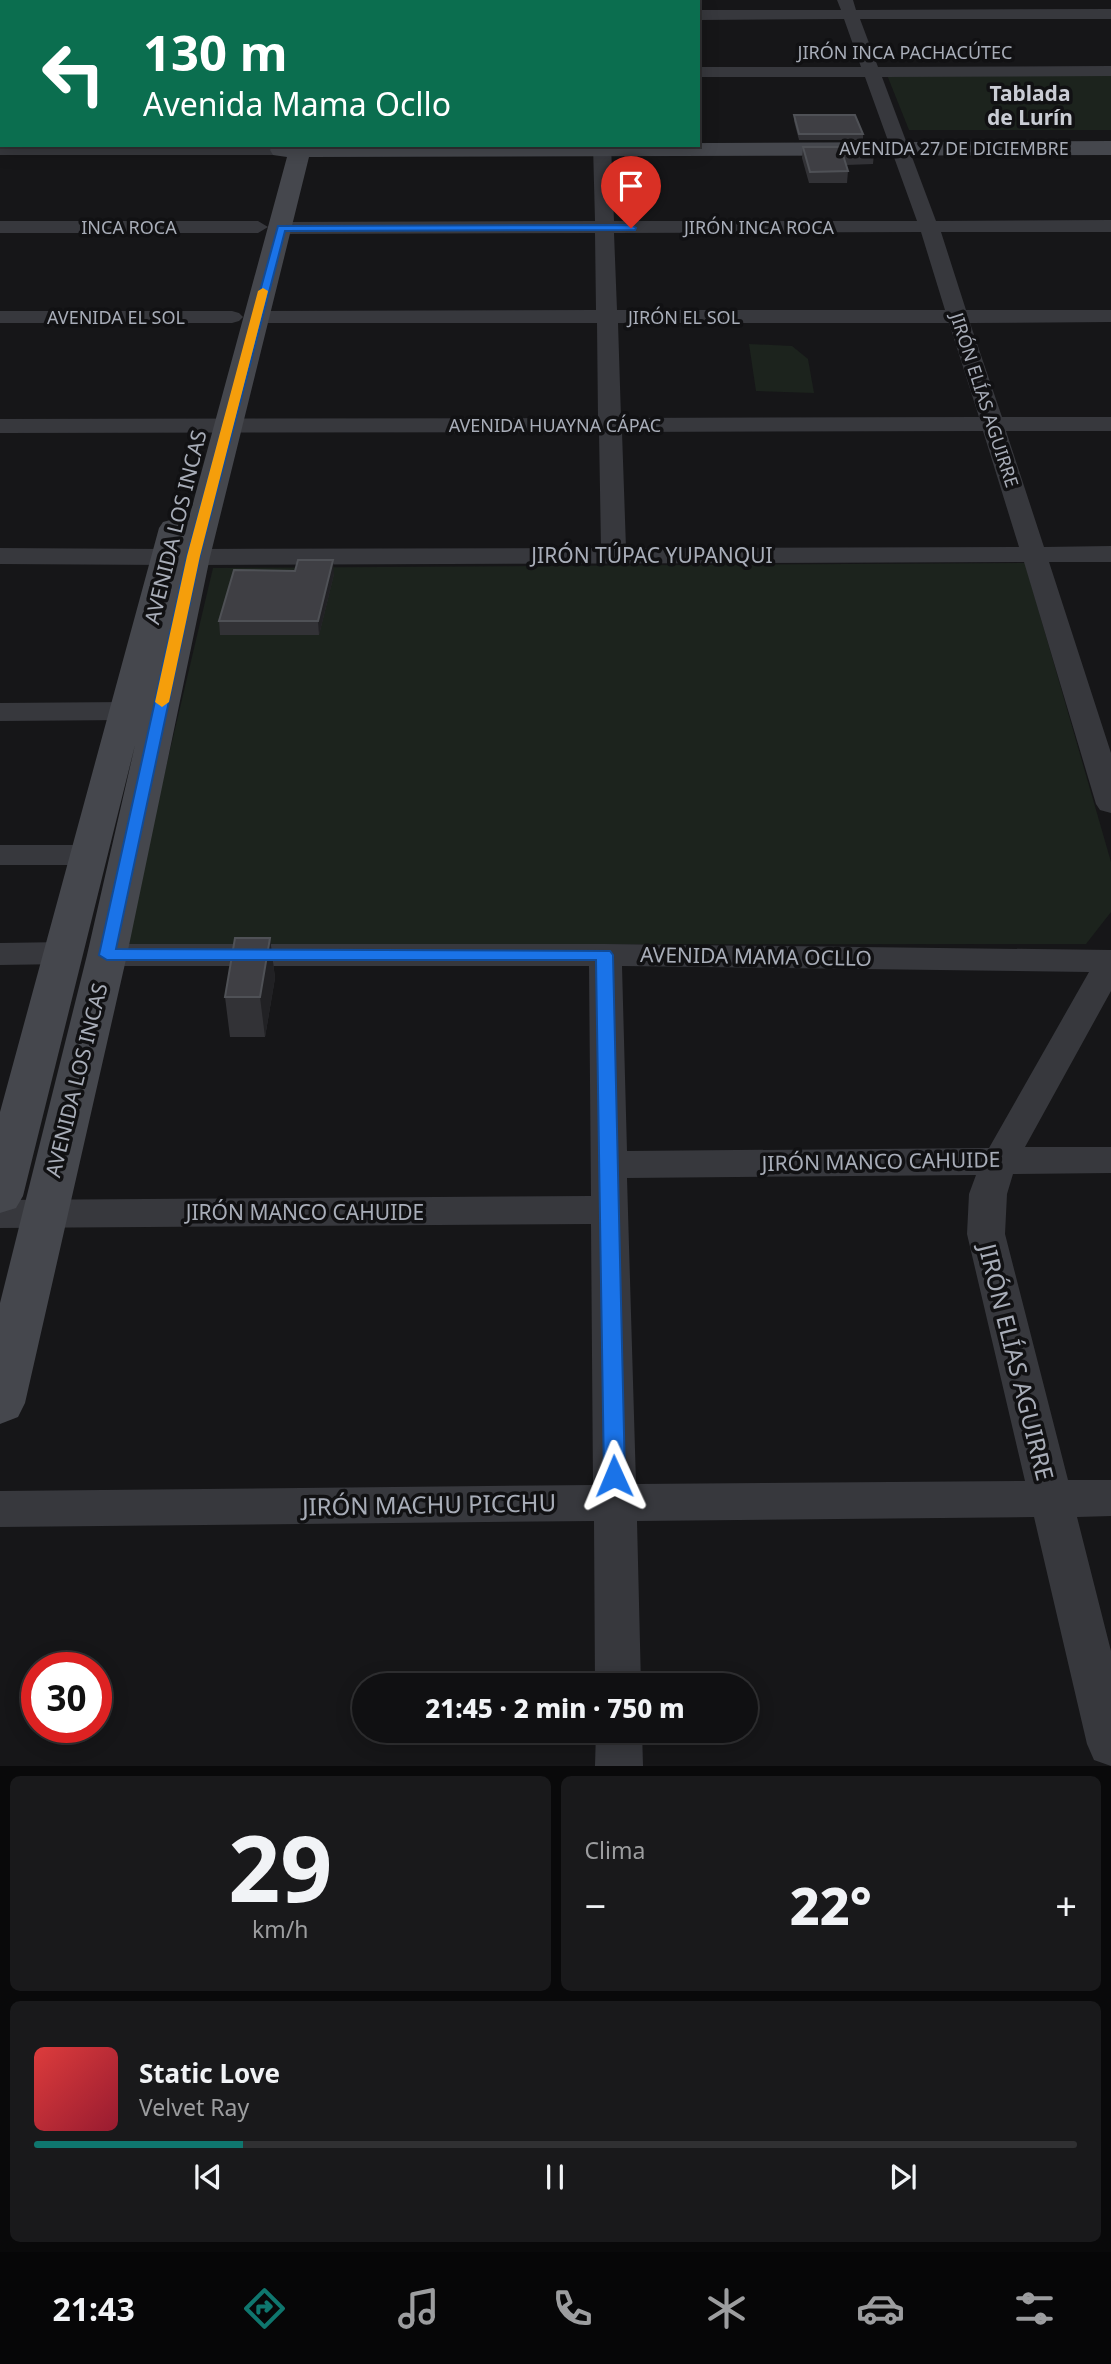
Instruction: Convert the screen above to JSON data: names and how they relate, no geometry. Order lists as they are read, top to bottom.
{
  "streets": {
    "street": [
      "JIRÓN INCA PACHACÚTEC",
      "AVENIDA 27 DE DICIEMBRE",
      "INCA ROCA",
      "JIRÓN INCA ROCA",
      "AVENIDA EL SOL",
      "JIRÓN EL SOL",
      "JIRÓN ELÍAS AGUIRRE",
      "AVENIDA HUAYNA CÁPAC",
      "AVENIDA LOS INCAS",
      "JIRÓN TÚPAC YUPANQUI",
      "AVENIDA MAMA OCLLO",
      "JIRÓN MANCO CAHUIDE",
      "JIRÓN MACHU PICCHU"
    ]
  },
  "crossings": [
    ["JIRÓN INCA PACHACÚTEC", "JIRÓN ELÍAS AGUIRRE"],
    ["AVENIDA 27 DE DICIEMBRE", "JIRÓN ELÍAS AGUIRRE"],
    ["AVENIDA 27 DE DICIEMBRE", "AVENIDA LOS INCAS"],
    ["INCA ROCA", "JIRÓN INCA ROCA"],
    ["INCA ROCA", "AVENIDA LOS INCAS"],
    ["JIRÓN INCA ROCA", "JIRÓN ELÍAS AGUIRRE"],
    ["JIRÓN INCA ROCA", "AVENIDA LOS INCAS"],
    ["AVENIDA EL SOL", "JIRÓN EL SOL"],
    ["AVENIDA EL SOL", "AVENIDA LOS INCAS"],
    ["JIRÓN EL SOL", "JIRÓN ELÍAS AGUIRRE"],
    ["JIRÓN EL SOL", "AVENIDA LOS INCAS"],
    ["JIRÓN ELÍAS AGUIRRE", "AVENIDA HUAYNA CÁPAC"],
    ["JIRÓN ELÍAS AGUIRRE", "JIRÓN TÚPAC YUPANQUI"],
    ["JIRÓN ELÍAS AGUIRRE", "AVENIDA MAMA OCLLO"],
    ["JIRÓN ELÍAS AGUIRRE", "JIRÓN MANCO CAHUIDE"],
    ["JIRÓN ELÍAS AGUIRRE", "JIRÓN MACHU PICCHU"],
    ["AVENIDA HUAYNA CÁPAC", "AVENIDA LOS INCAS"],
    ["AVENIDA LOS INCAS", "JIRÓN TÚPAC YUPANQUI"],
    ["AVENIDA LOS INCAS", "AVENIDA MAMA OCLLO"],
    ["AVENIDA LOS INCAS", "JIRÓN MANCO CAHUIDE"]
  ],
  "districts": ["Tablada de Lurín"],
  "page": {
    "turn": ["130 m", "Avenida Mama Ocllo"],
    "limit": "30",
    "trip": "21:45 · 2 min · 750 m",
    "tile": [
      ["29", "km/h"],
      "Clima"
    ],
    "heat": ["−", "22°", "+"],
    "song": ["Static Love", "Velvet Ray"],
    "tabs": "21:43"
  }
}
